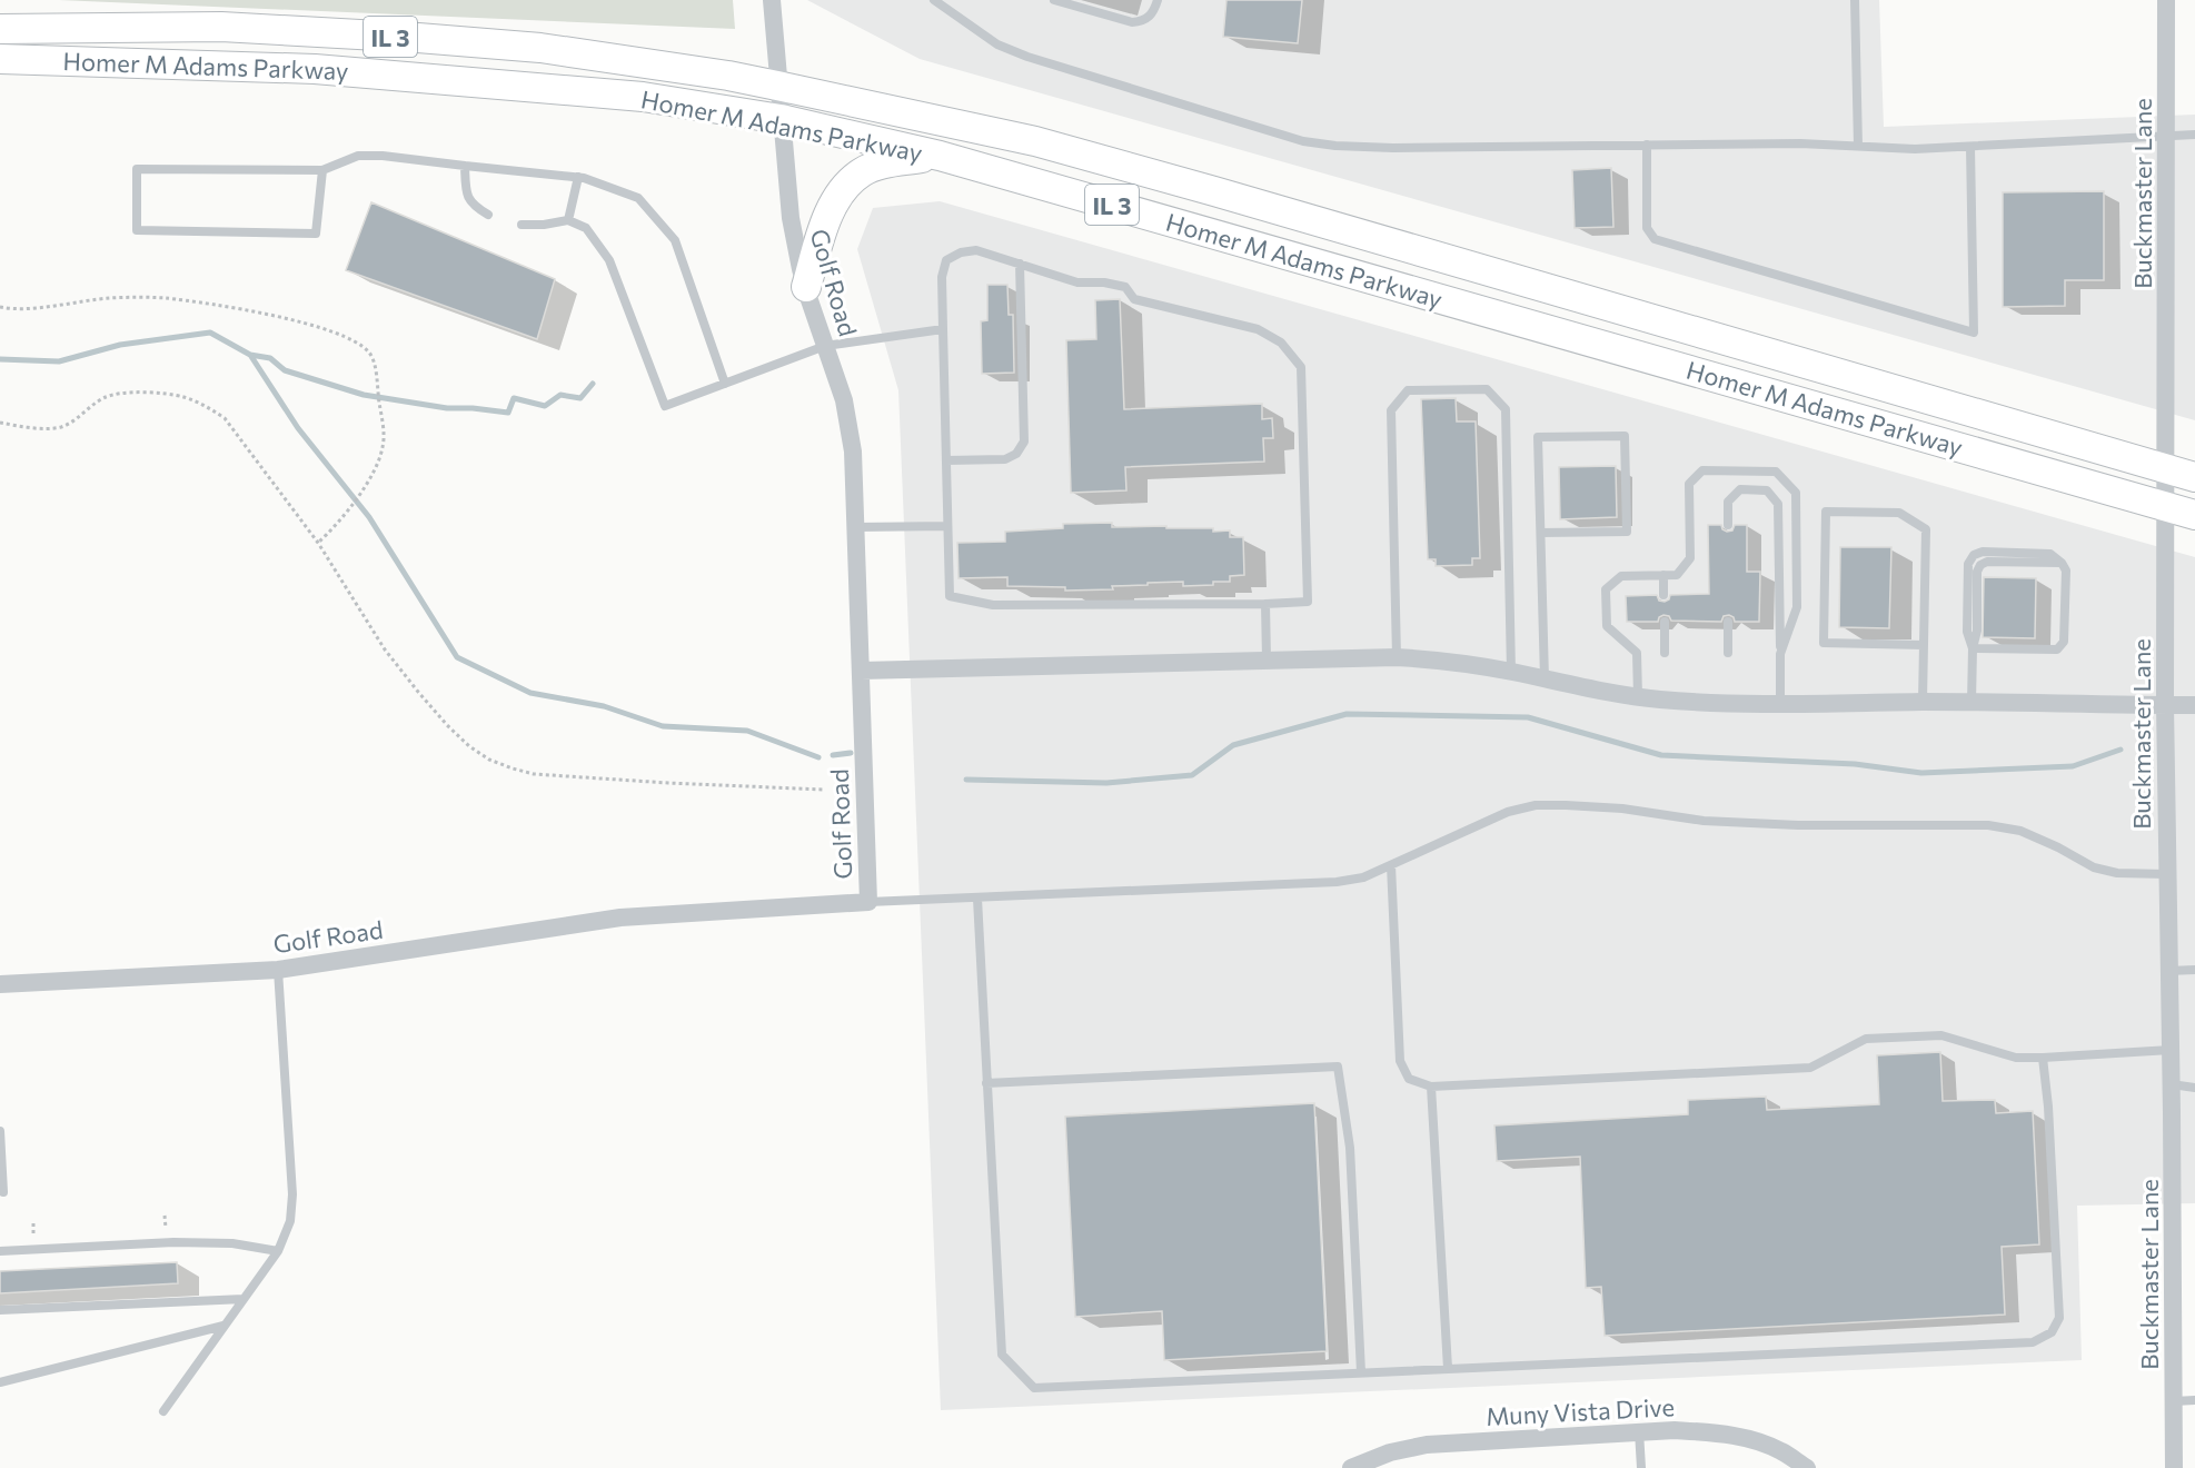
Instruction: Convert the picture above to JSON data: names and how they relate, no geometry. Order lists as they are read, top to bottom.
{
  "streets": {
    "main road": ["IL 3", "Homer M Adams Parkway"],
    "street": ["Buckmaster Lane", "Golf Road", "Muny Vista Drive"]
  },
  "crossings": [
    ["Homer M Adams Parkway", "Buckmaster Lane"],
    ["Homer M Adams Parkway", "Golf Road"]
  ]
}
